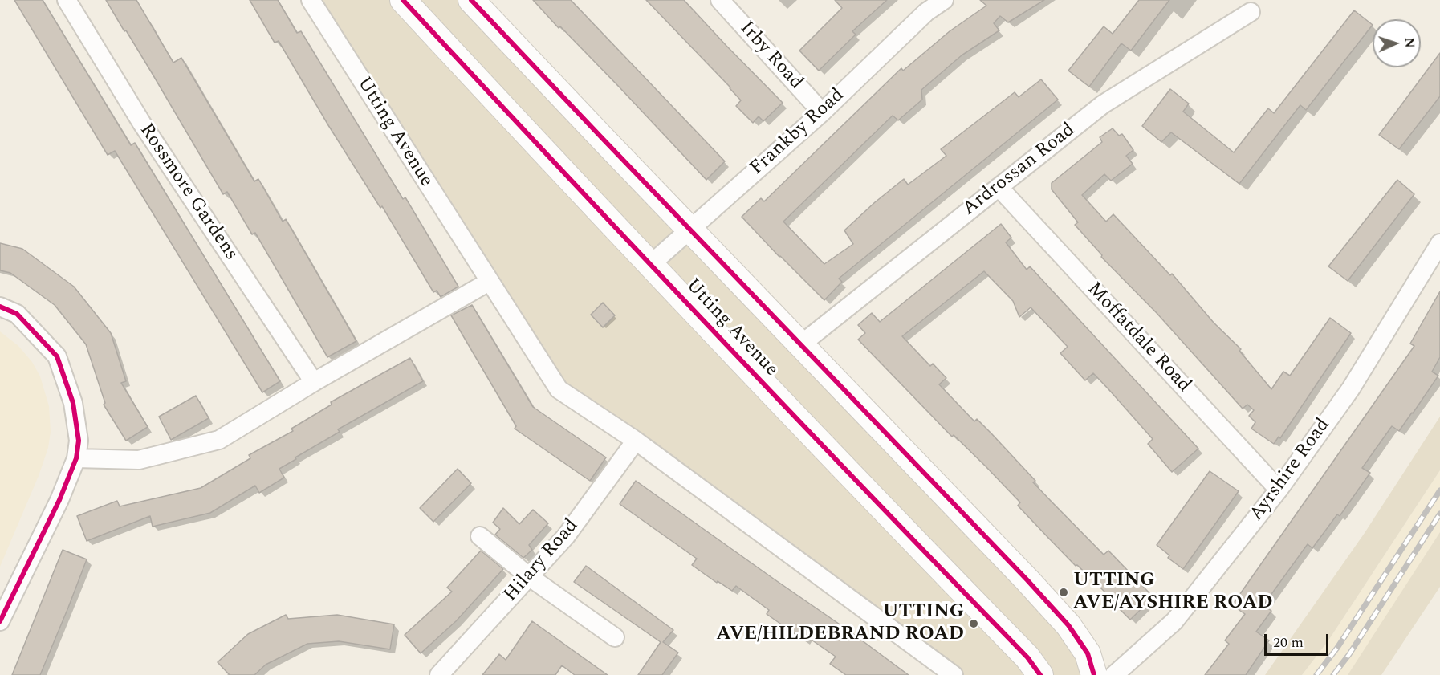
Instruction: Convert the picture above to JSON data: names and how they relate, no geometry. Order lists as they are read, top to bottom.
{
  "streets": {
    "street": [
      "Irby Road",
      "Utting Avenue",
      "Frankby Road",
      "Ardrossan Road",
      "Rossmore Gardens",
      "Moffatdale Road",
      "Ayrshire Road",
      "Hilary Road"
    ]
  },
  "crossings": [
    ["Irby Road", "Frankby Road"],
    ["Utting Avenue", "Frankby Road"],
    ["Utting Avenue", "Ardrossan Road"],
    ["Utting Avenue", "Hilary Road"],
    ["Ardrossan Road", "Moffatdale Road"],
    ["Moffatdale Road", "Ayrshire Road"]
  ],
  "places": ["UTTING AVE/AYSHIRE ROAD", "UTTING AVE/HILDEBRAND ROAD"],
  "scale_bar": "20 m",
  "north": "right"
}
